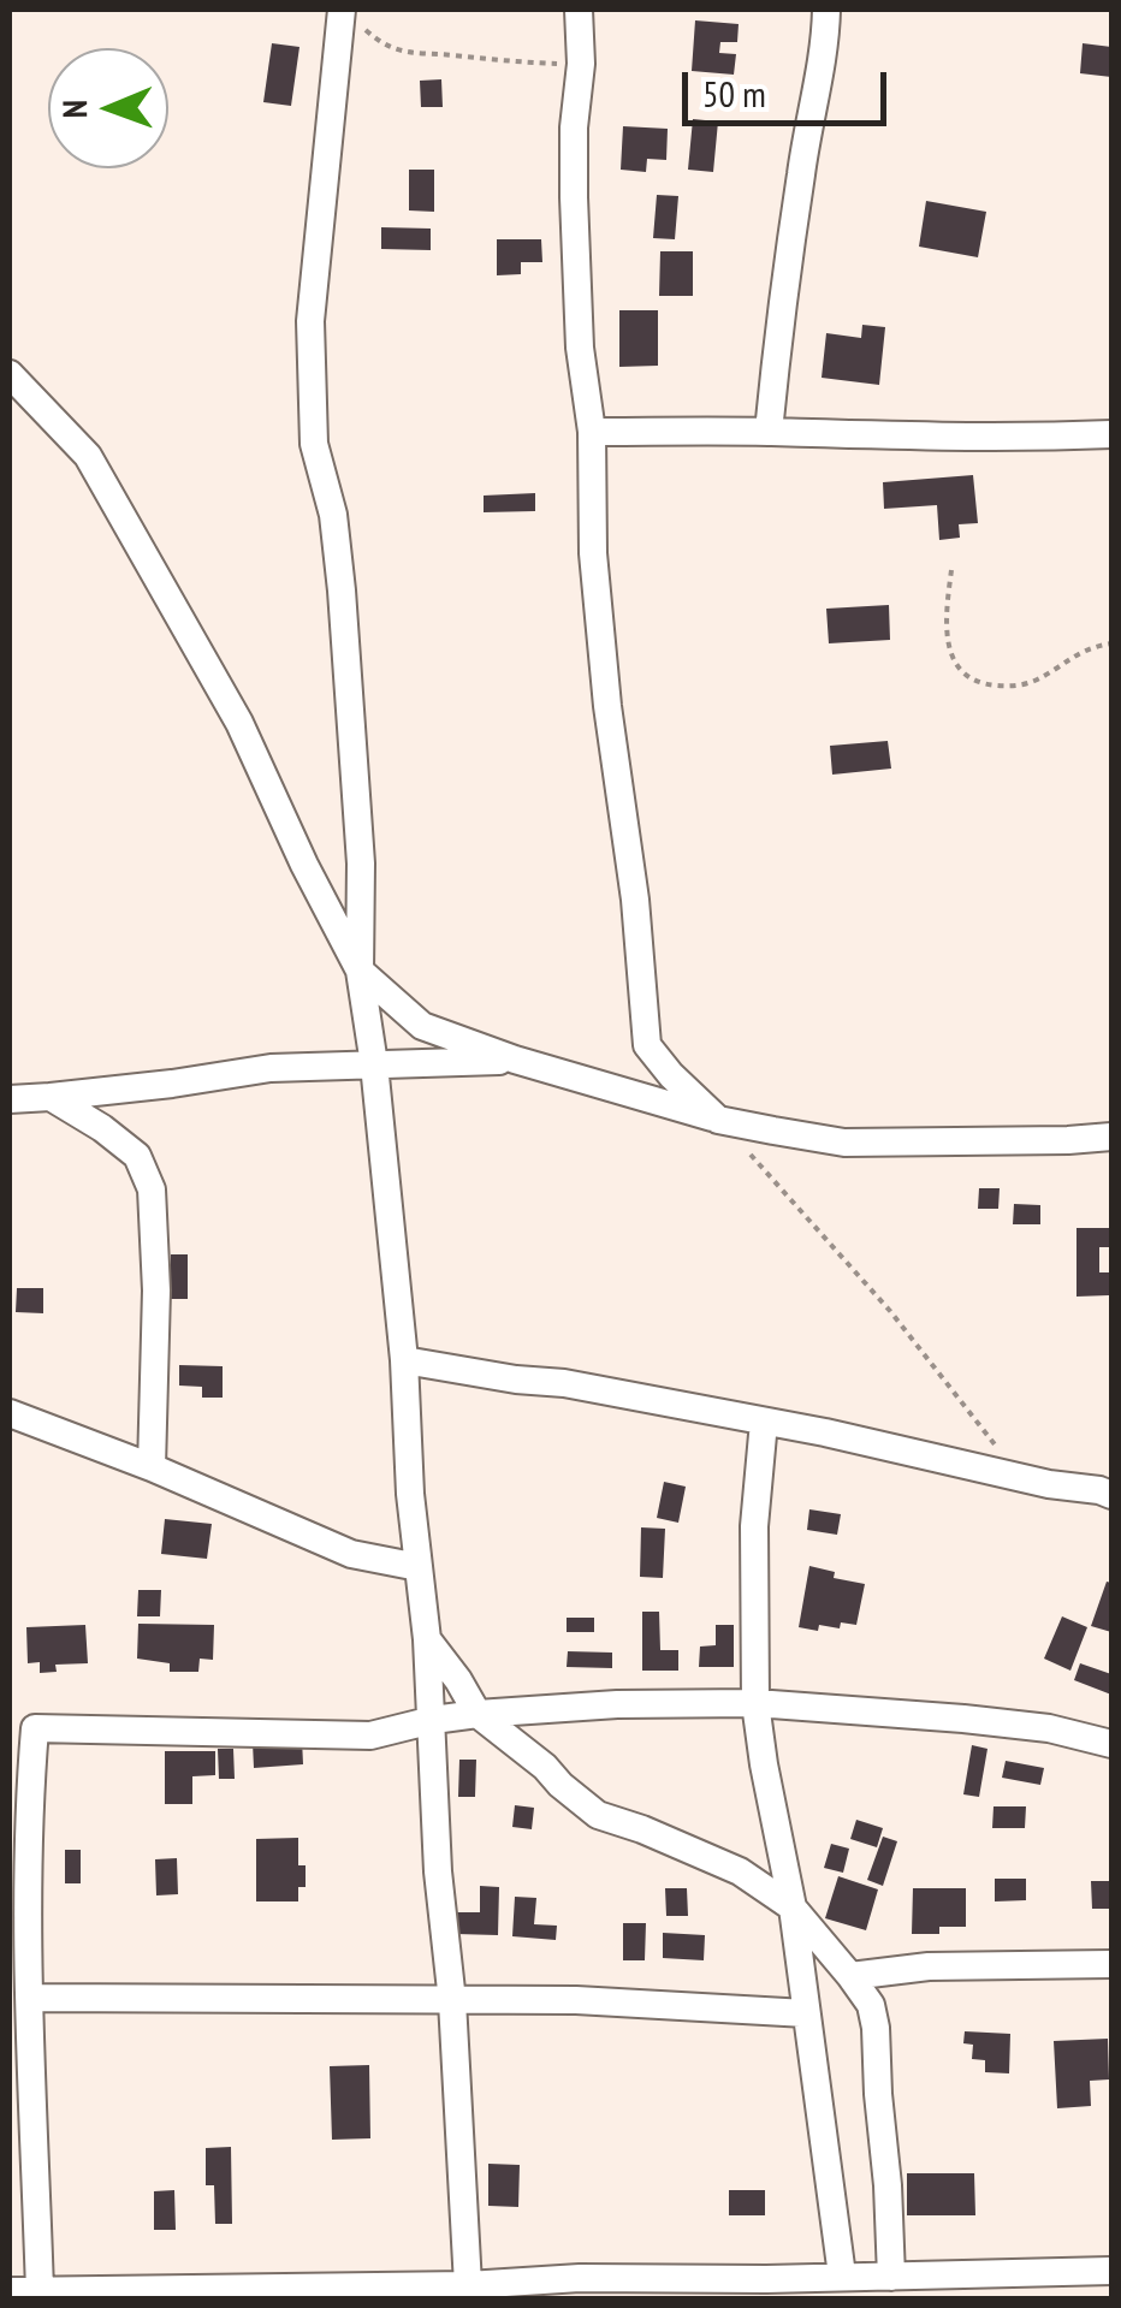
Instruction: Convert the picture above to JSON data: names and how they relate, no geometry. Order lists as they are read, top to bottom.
{
  "scale_bar": "50 m",
  "north": "left"
}
